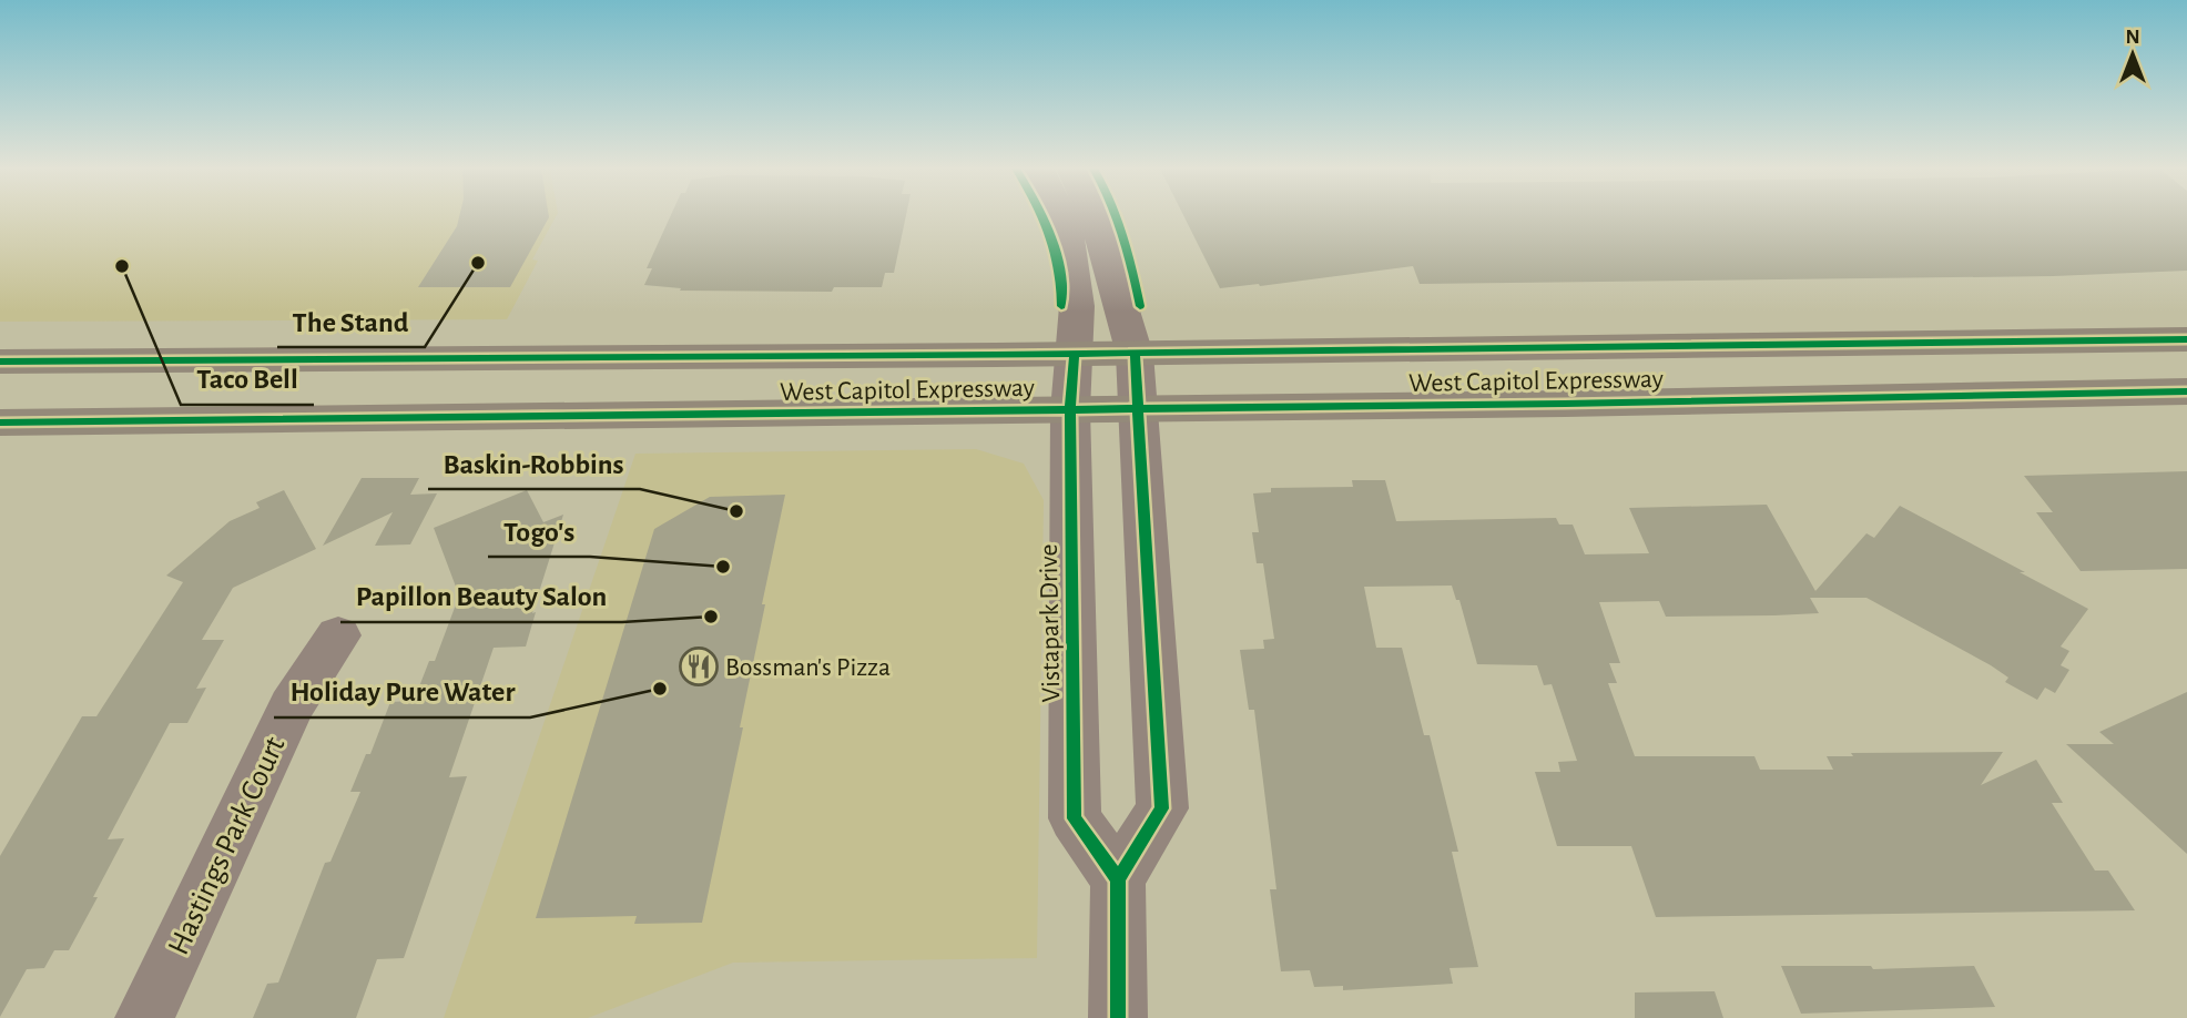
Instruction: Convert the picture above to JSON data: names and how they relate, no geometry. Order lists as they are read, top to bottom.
{
  "streets": {
    "highway": ["West Capitol Expressway"],
    "street": ["Vistapark Drive", "Hastings Park Court"]
  },
  "crossings": [
    ["West Capitol Expressway", "Vistapark Drive"]
  ],
  "places": {
    "other": [
      "The Stand",
      "Taco Bell",
      "Baskin-Robbins",
      "Togo's",
      "Papillon Beauty Salon",
      "Holiday Pure Water"
    ],
    "restaurant": ["Bossman's Pizza"]
  },
  "north": "top"
}
